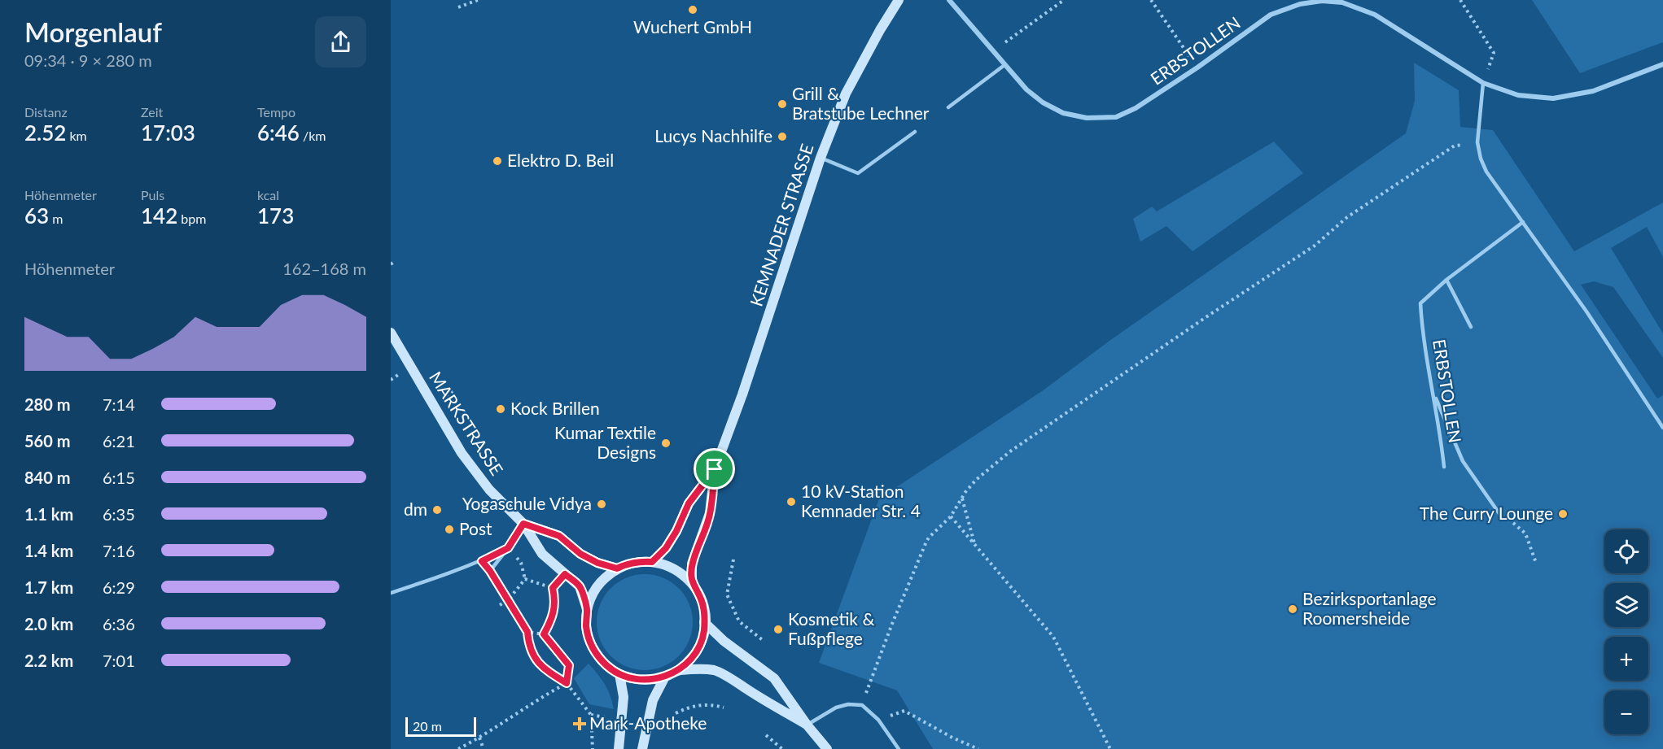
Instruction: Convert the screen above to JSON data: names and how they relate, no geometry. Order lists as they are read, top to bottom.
{
  "streets": {
    "main road": ["KEMNADER STRASSE", "MARKSTRASSE"],
    "street": ["ERBSTOLLEN"]
  },
  "crossings": [
    ["KEMNADER STRASSE", "MARKSTRASSE"]
  ],
  "places": {
    "other": [
      "Wuchert GmbH",
      "Grill & Bratstube Lechner",
      "Lucys Nachhilfe",
      "Elektro D. Beil",
      "Kock Brillen",
      "Kumar Textile Designs",
      "10 kV-Station Kemnader Str. 4",
      "Yogaschule Vidya",
      "dm",
      "The Curry Lounge",
      "Post",
      "Bezirksportanlage Roomersheide",
      "Kosmetik & Fußpflege"
    ],
    "health": ["Mark-Apotheke"]
  },
  "scale_bar": "20 m",
  "page": {
    "heading": ["Morgenlauf", "09:34 · 9 × 280 m"],
    "stats": [
      ["Distanz", "2.52 km"],
      ["Zeit", "17:03"],
      ["Tempo", "6:46 /km"],
      ["Höhenmeter", "63 m"],
      ["Puls", "142 bpm"],
      ["kcal", "173"]
    ],
    "chart": ["Höhenmeter", "162–168 m"],
    "list": [
      {
        "name": "280 m",
        "note": "7:14"
      },
      {
        "name": "560 m",
        "note": "6:21"
      },
      {
        "name": "840 m",
        "note": "6:15"
      },
      {
        "name": "1.1 km",
        "note": "6:35"
      },
      {
        "name": "1.4 km",
        "note": "7:16"
      },
      {
        "name": "1.7 km",
        "note": "6:29"
      },
      {
        "name": "2.0 km",
        "note": "6:36"
      },
      {
        "name": "2.2 km",
        "note": "7:01"
      }
    ],
    "map_buttons": ["+", "−"],
    "scale": "20 m"
  }
}
